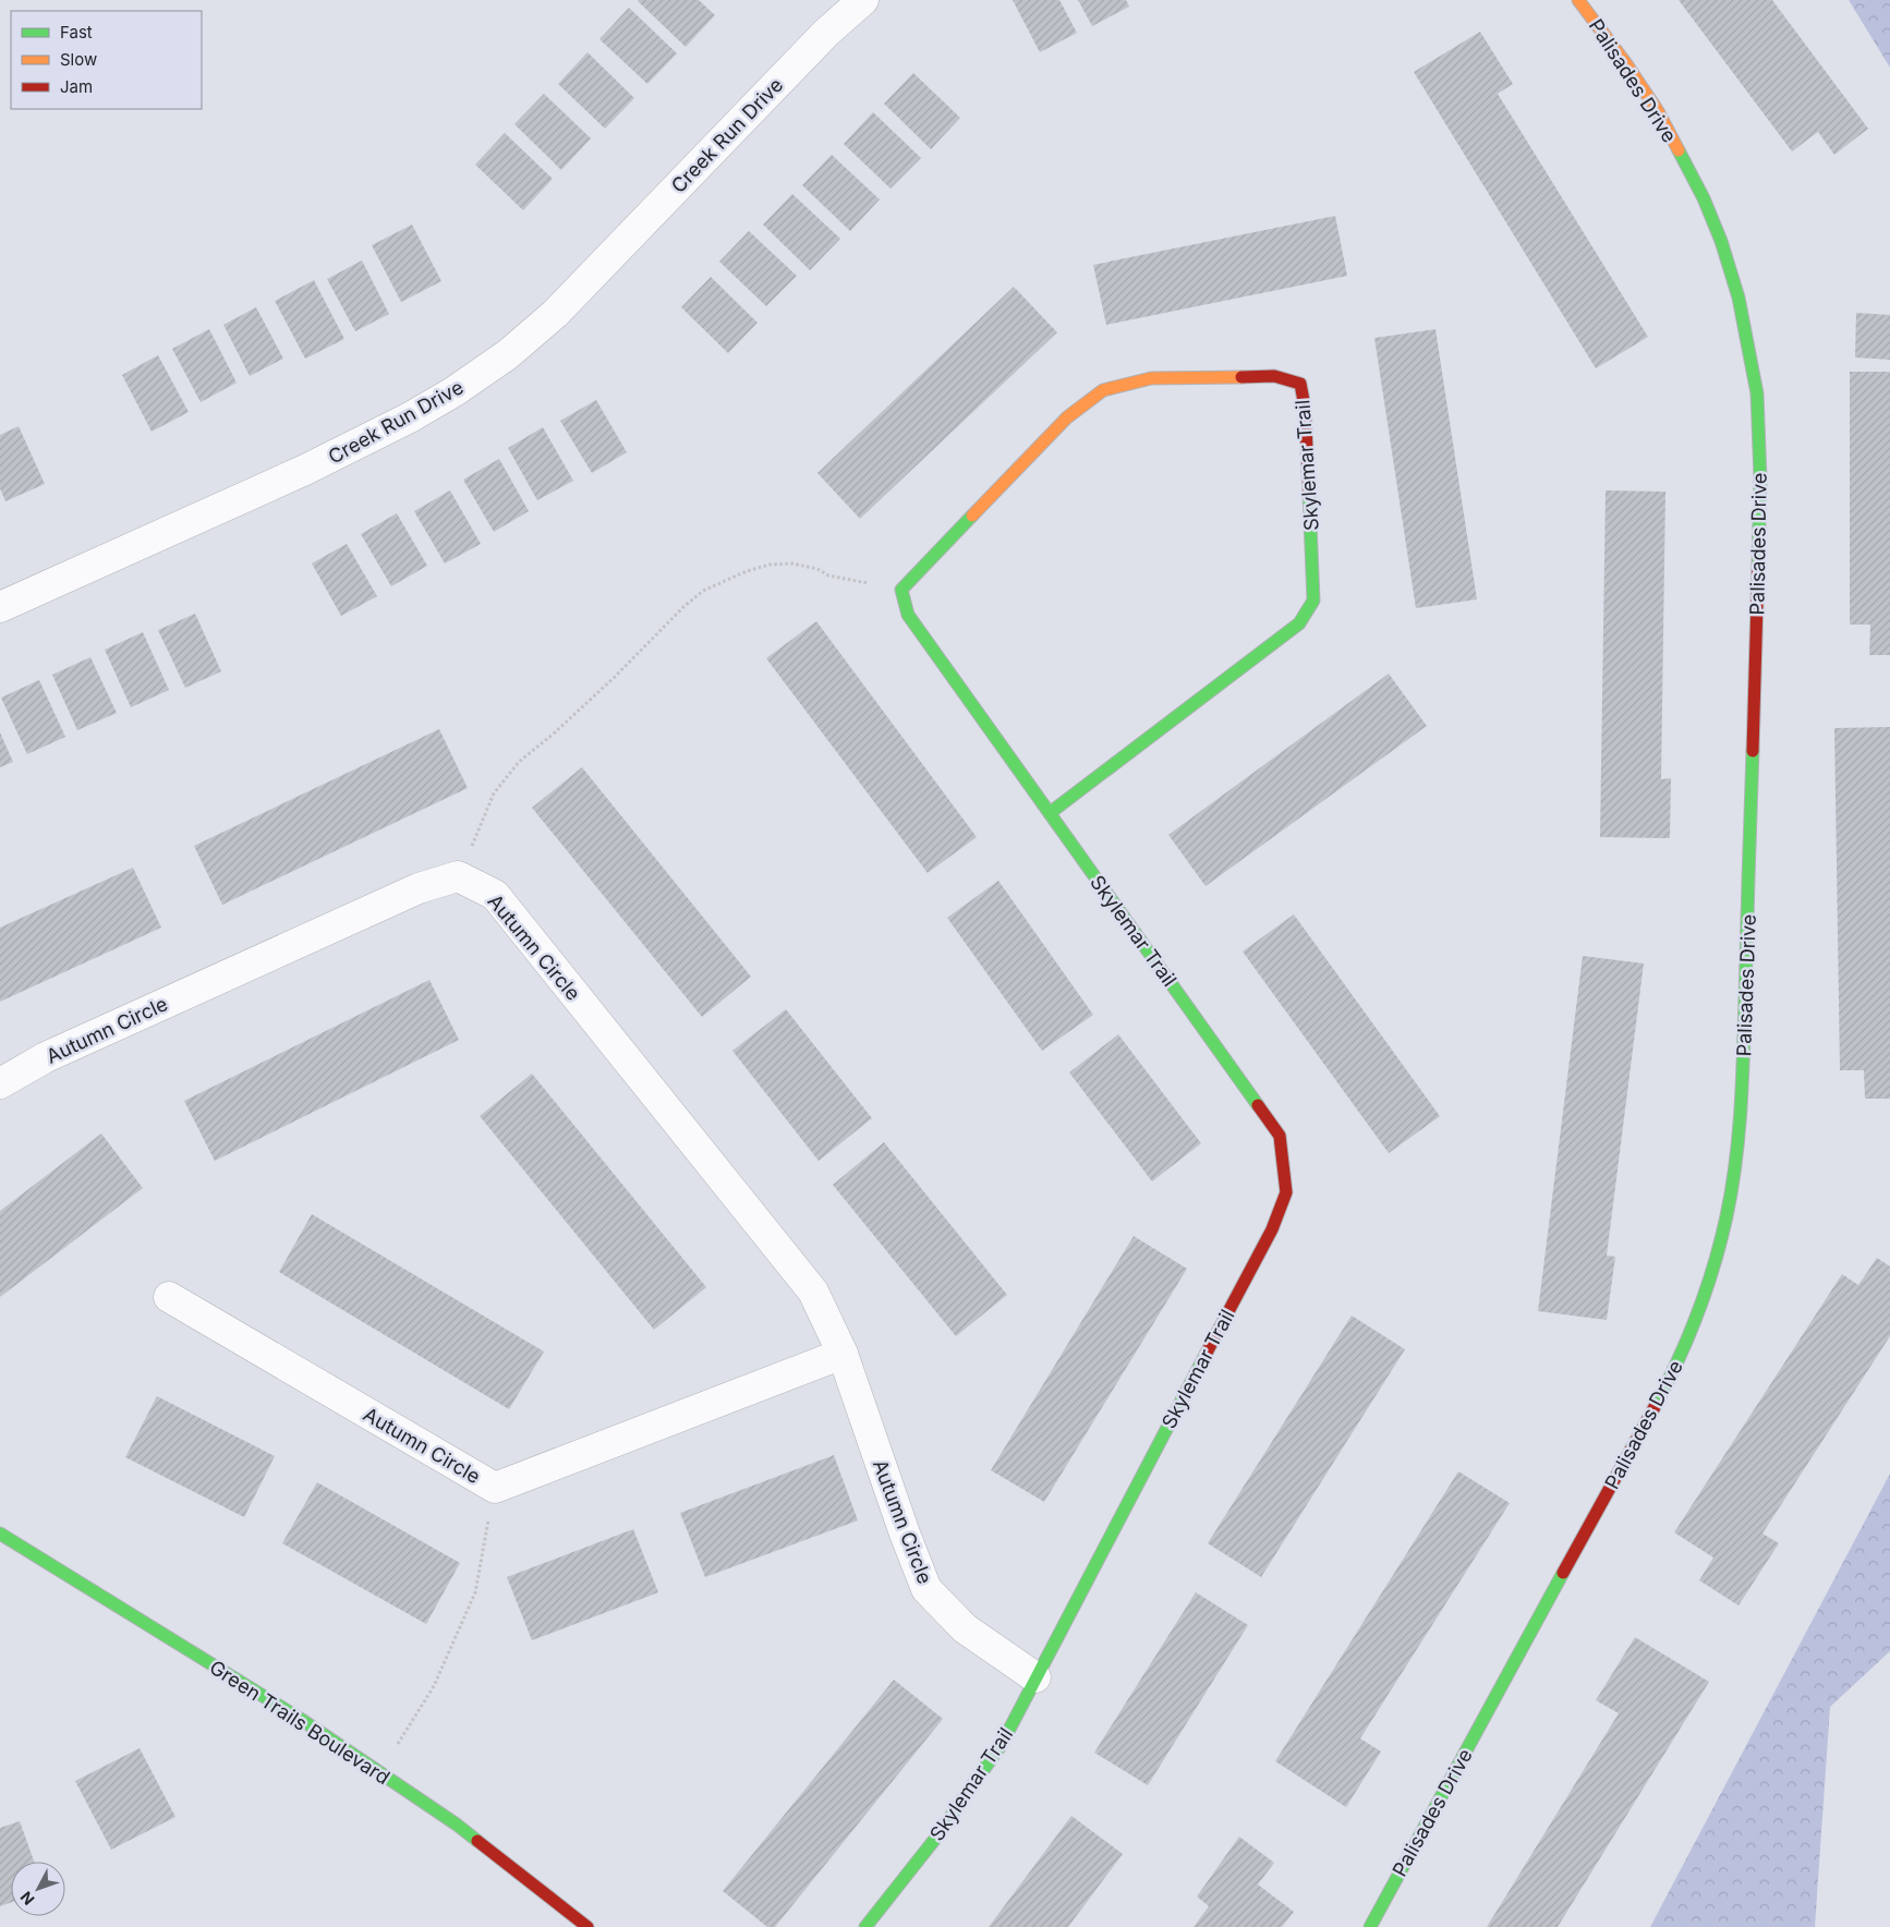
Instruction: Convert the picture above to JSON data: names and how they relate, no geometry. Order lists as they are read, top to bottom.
{
  "streets": {
    "street": [
      "Palisades Drive",
      "Creek Run Drive",
      "Skylemar Trail",
      "Autumn Circle",
      "Green Trails Boulevard"
    ]
  },
  "crossings": [
    ["Skylemar Trail", "Autumn Circle"]
  ],
  "legend": ["Fast", "Slow", "Jam"],
  "north": "bottom left"
}
